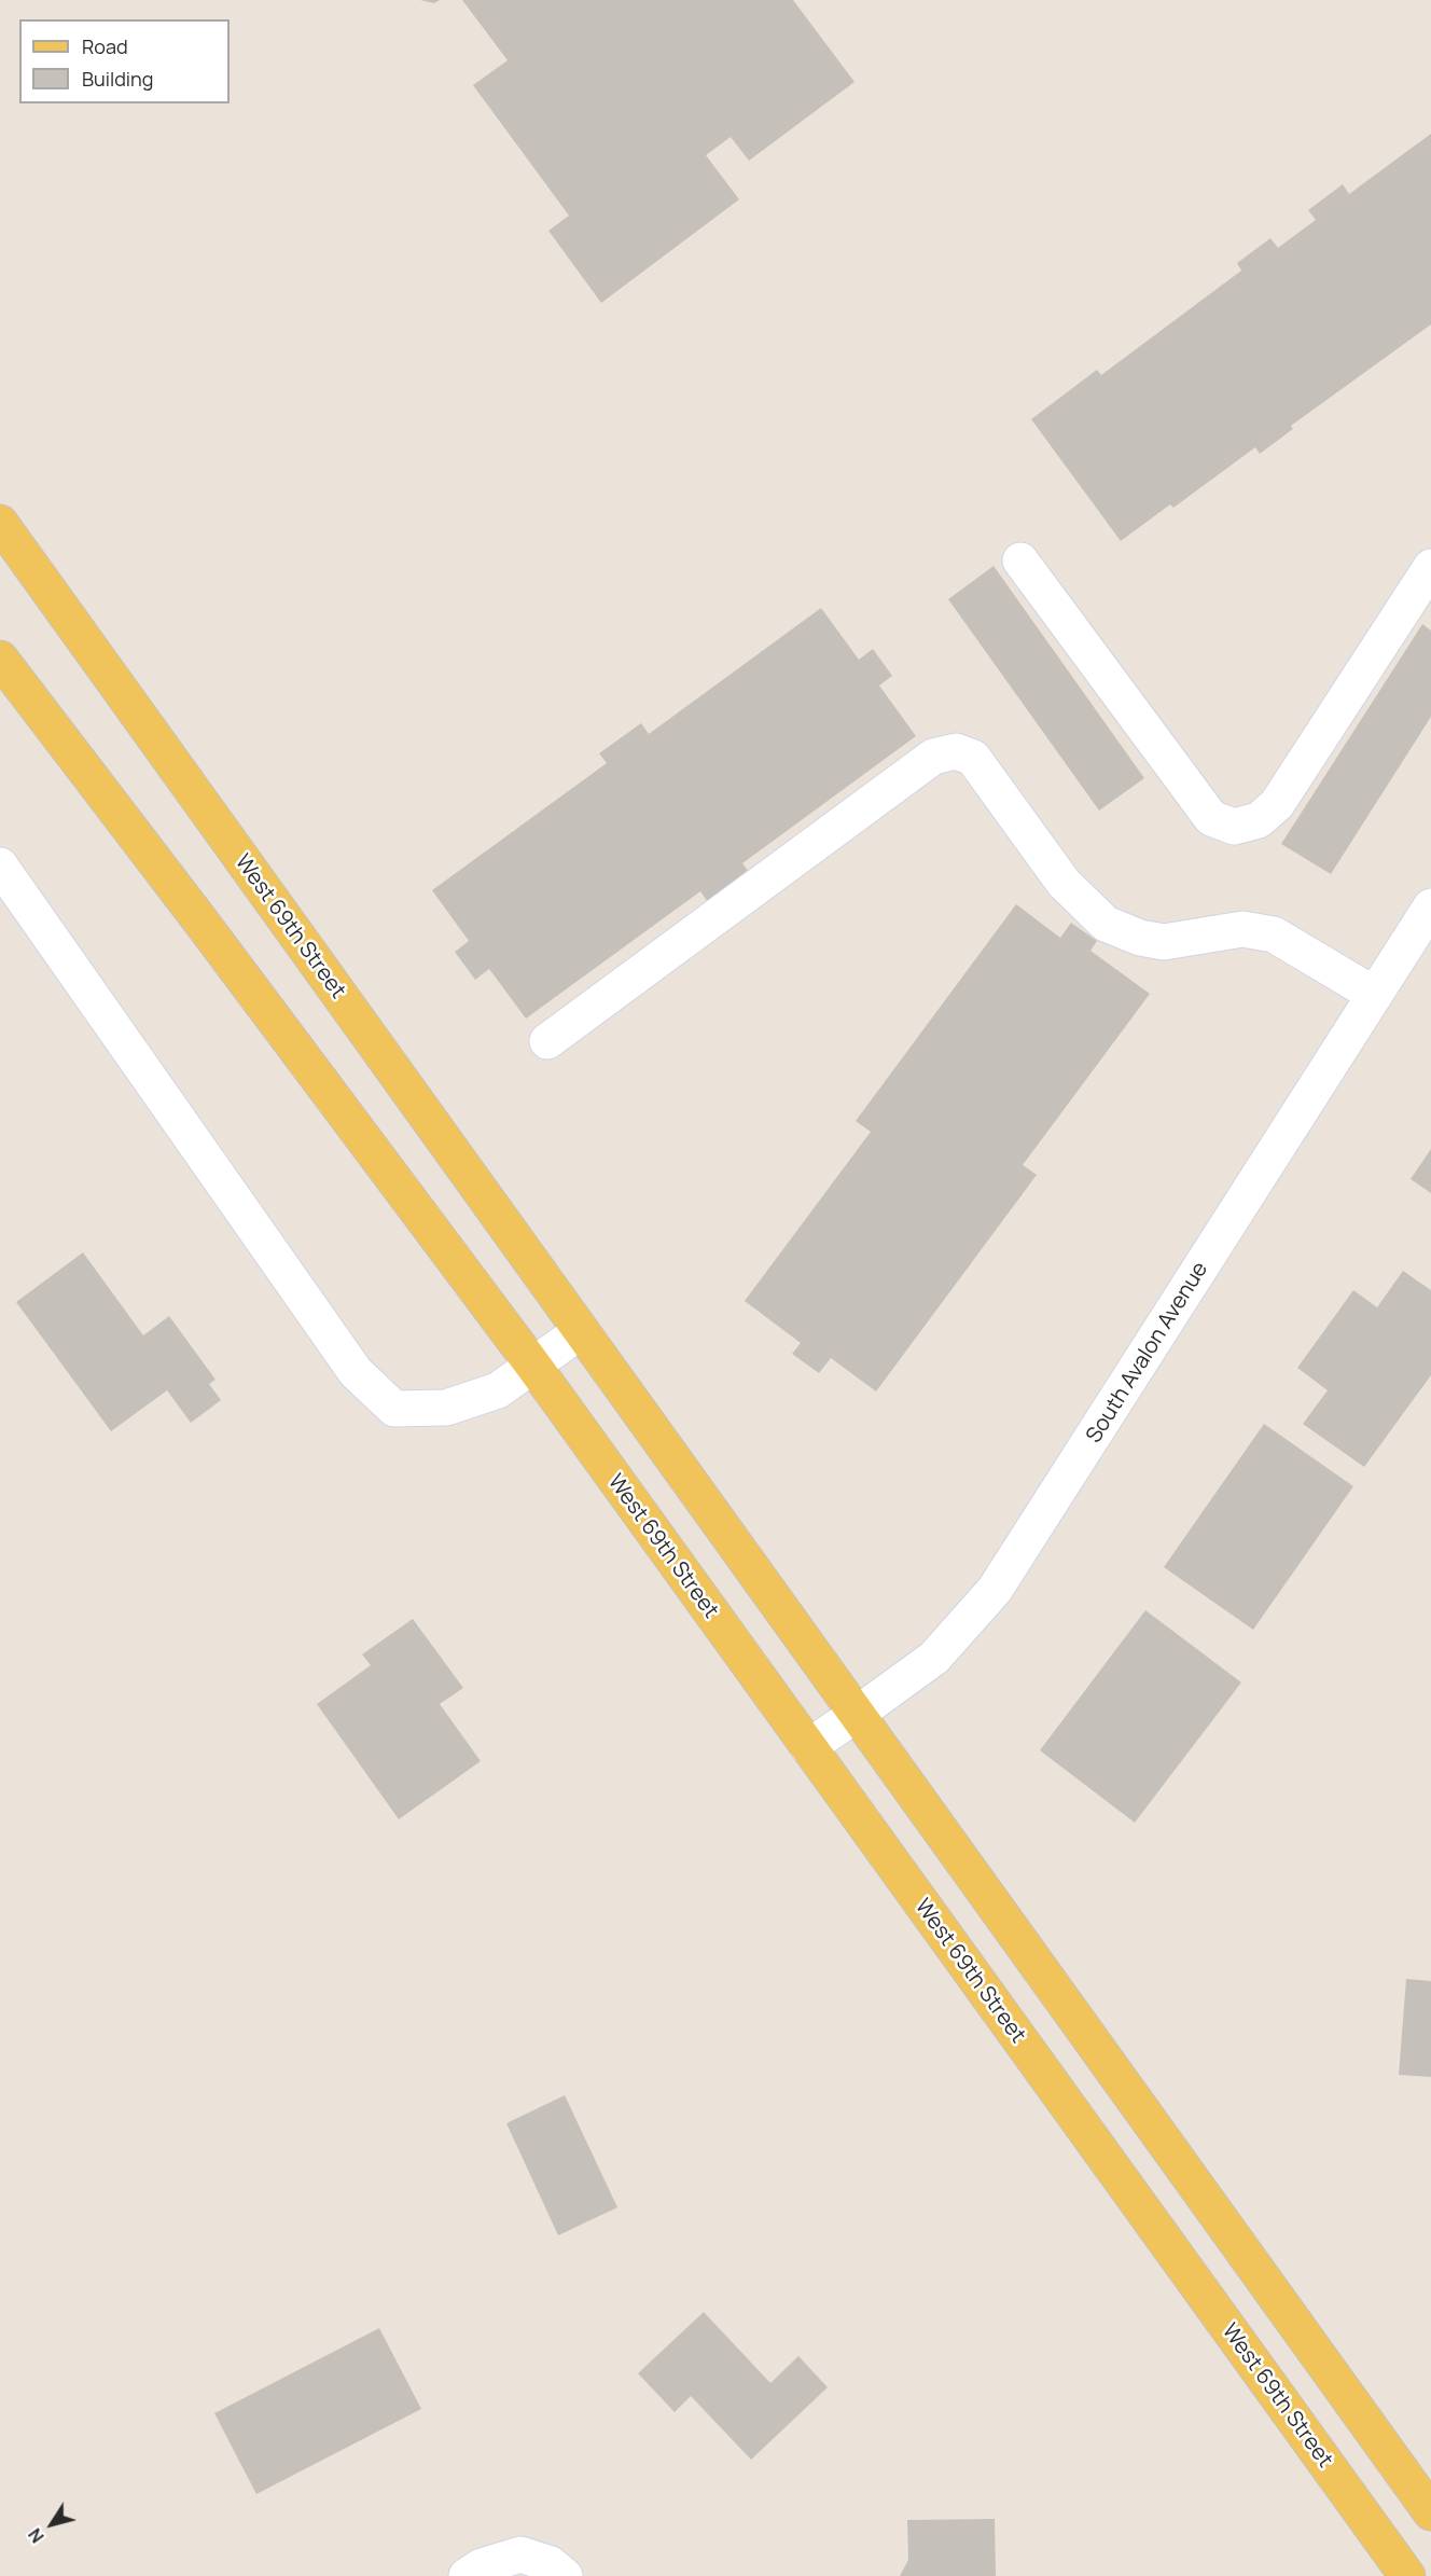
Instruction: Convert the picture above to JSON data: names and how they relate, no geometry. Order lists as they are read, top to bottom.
{
  "streets": {
    "main road": ["West 69th Street"],
    "street": ["South Avalon Avenue"]
  },
  "crossings": [
    ["West 69th Street", "South Avalon Avenue"]
  ],
  "legend": ["Road", "Building"],
  "north": "bottom left"
}
